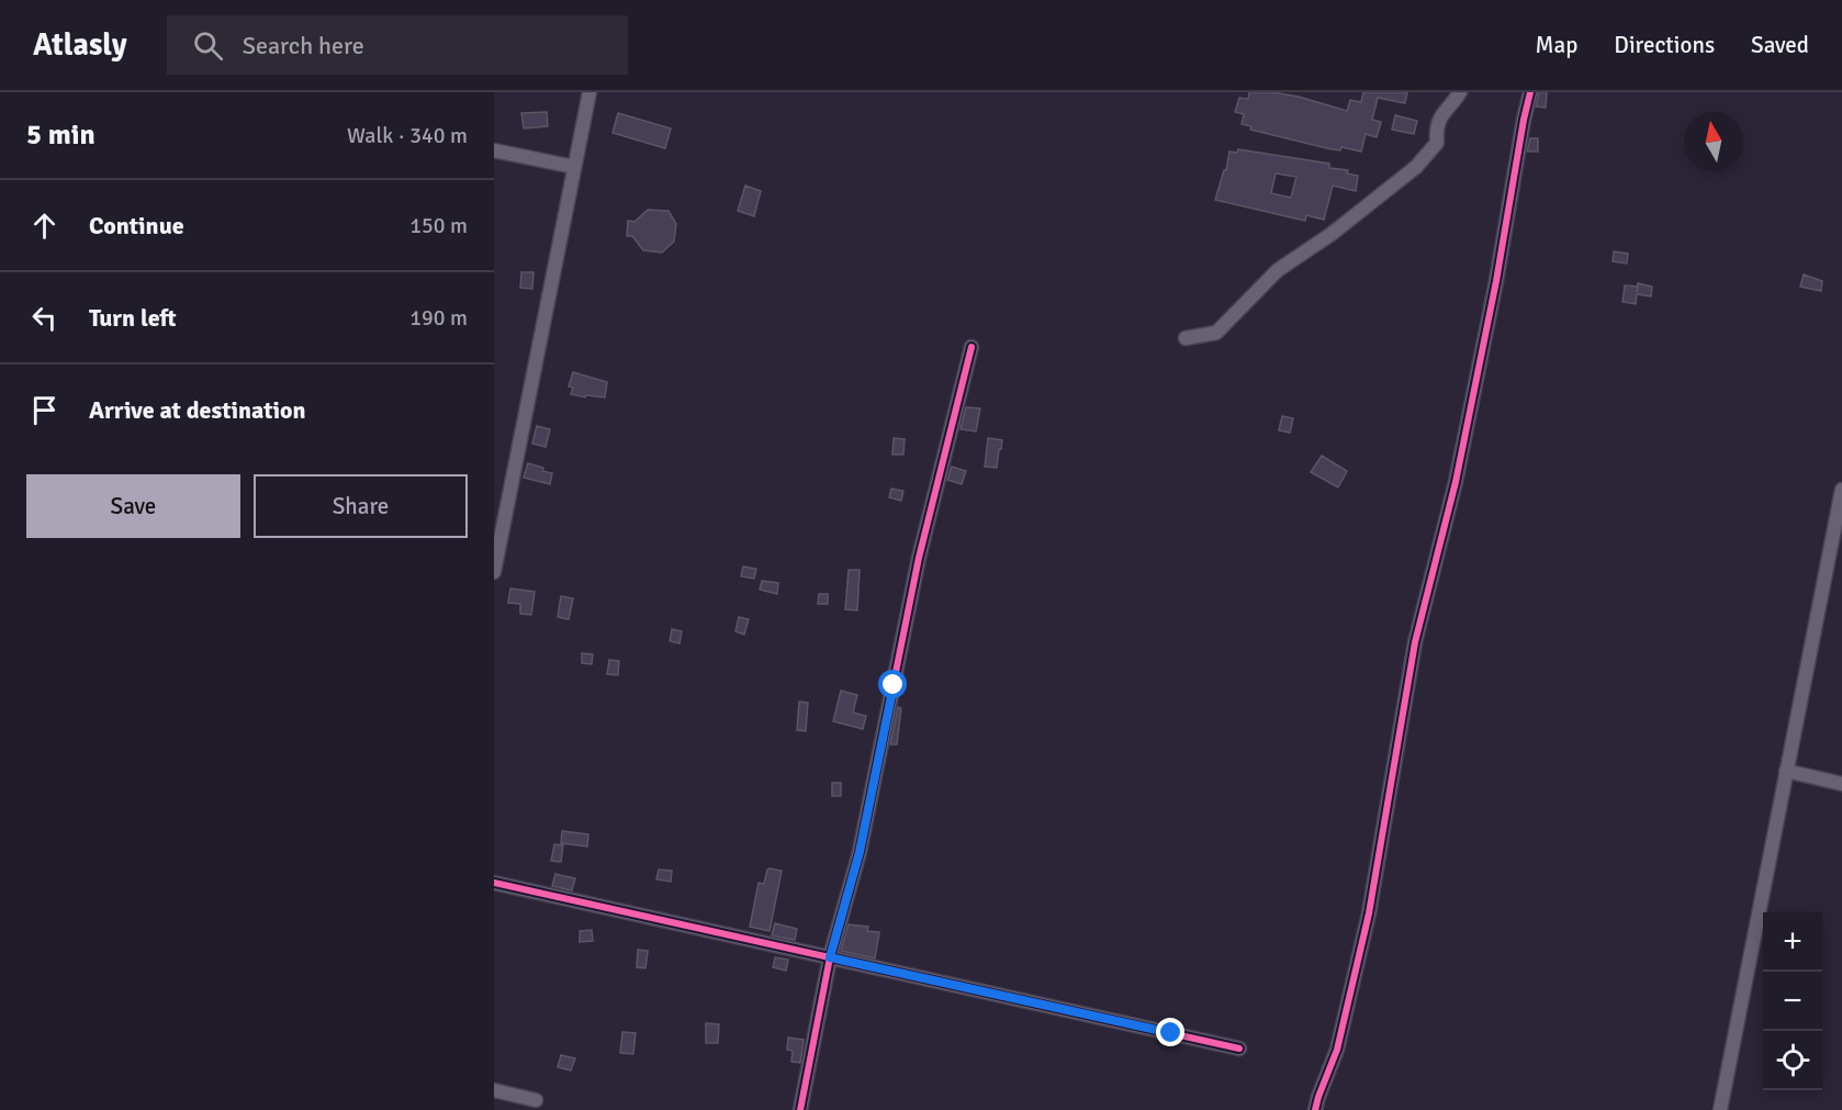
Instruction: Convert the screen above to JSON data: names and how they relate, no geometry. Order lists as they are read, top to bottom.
{
  "north": "top",
  "page": {
    "header": "Atlasly",
    "search": "Search here",
    "nav": ["Map", "Directions", "Saved"],
    "heading": ["5 min", "Walk · 340 m"],
    "list": [
      ["Continue", "150 m"],
      ["Turn left", "190 m"],
      "Arrive at destination"
    ],
    "buttons": ["Save", "Share"],
    "map_buttons": ["+", "−"]
  }
}
